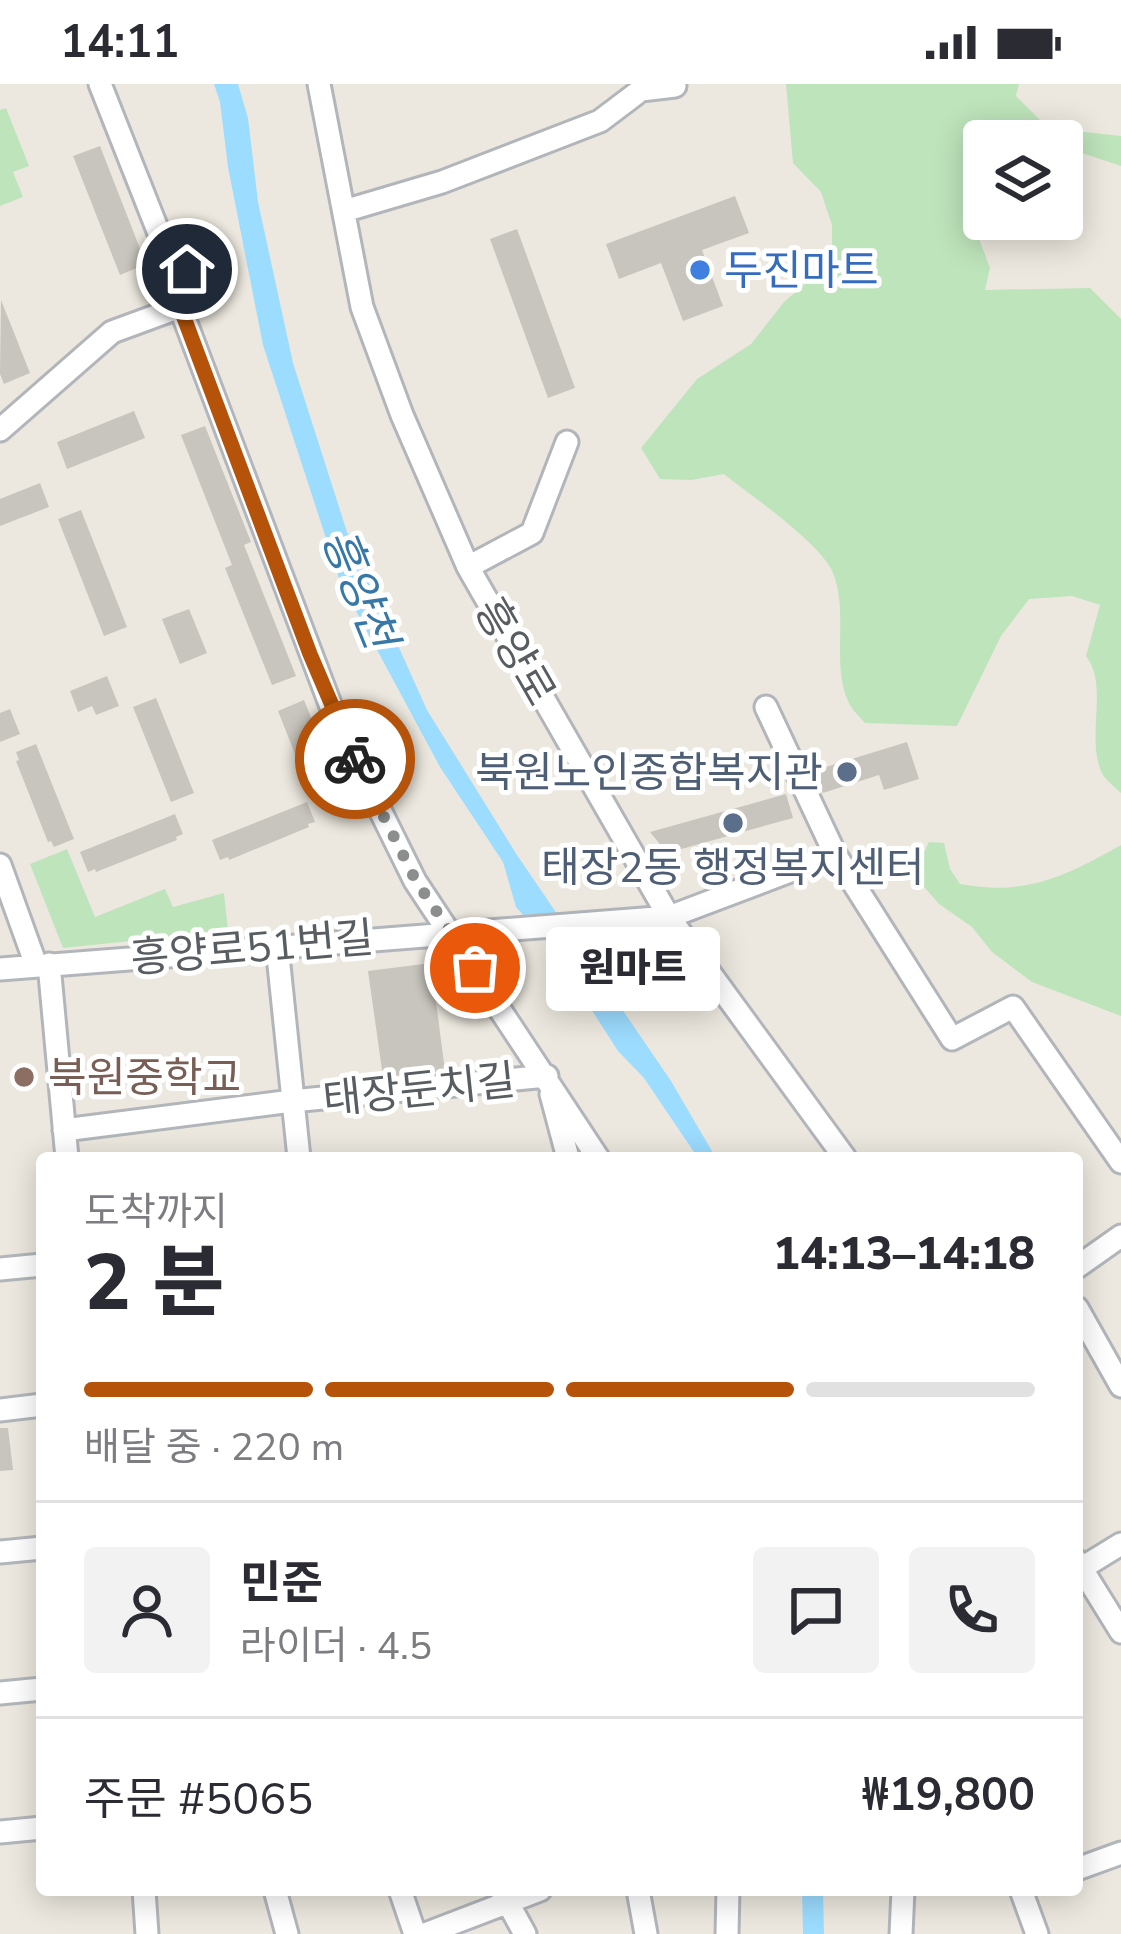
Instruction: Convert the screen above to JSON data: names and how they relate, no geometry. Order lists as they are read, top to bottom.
{
  "streets": {
    "street": ["흥양로", "흥양로51번길", "태장둔치길"]
  },
  "crossings": [
    ["흥양로", "흥양로51번길"],
    ["흥양로51번길", "태장둔치길"]
  ],
  "water": ["흥양천"],
  "places": [
    "두진마트",
    "북원노인종합복지관",
    "태장2동 행정복지센터",
    "원마트",
    "북원중학교"
  ],
  "page": {
    "status": "14:11",
    "bubble": "원마트",
    "heading": ["2 분", "도착까지", "14:13–14:18"],
    "panel": [
      "민준",
      "라이더 · 4.5",
      "주문 #5065",
      "₩19,800"
    ],
    "bar": "배달 중 · 220 m"
  }
}
